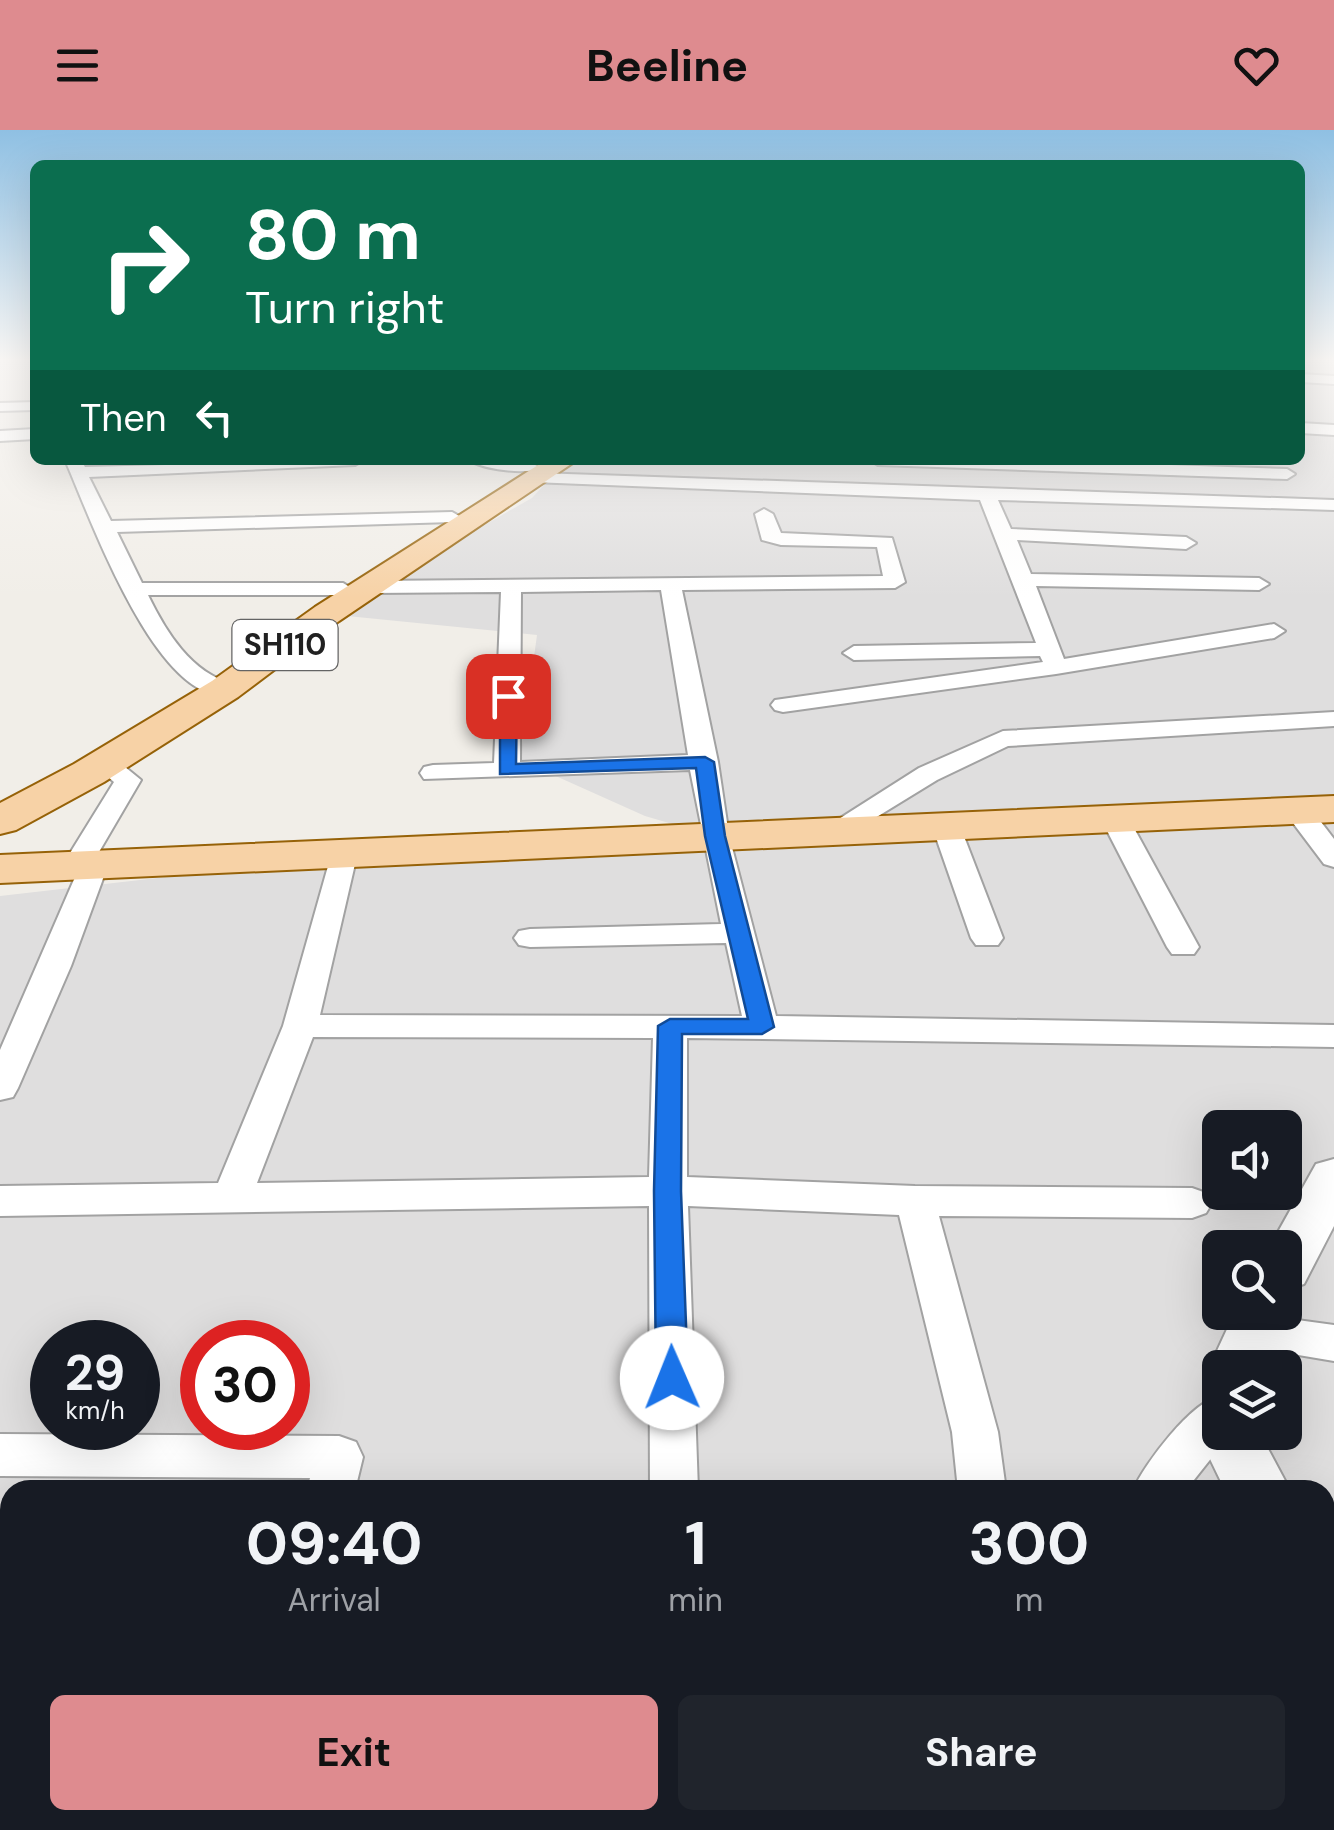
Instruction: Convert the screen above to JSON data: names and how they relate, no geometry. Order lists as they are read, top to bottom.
{
  "streets": {
    "main road": ["SH110"]
  },
  "page": {
    "header": "Beeline",
    "turn": ["80 m", "Turn right"],
    "then": "Then",
    "speed": "29 km/h",
    "limit": "30",
    "eta": [
      "09:40",
      "Arrival",
      "1",
      "min",
      "300",
      "m"
    ],
    "buttons": ["Exit", "Share"]
  }
}
